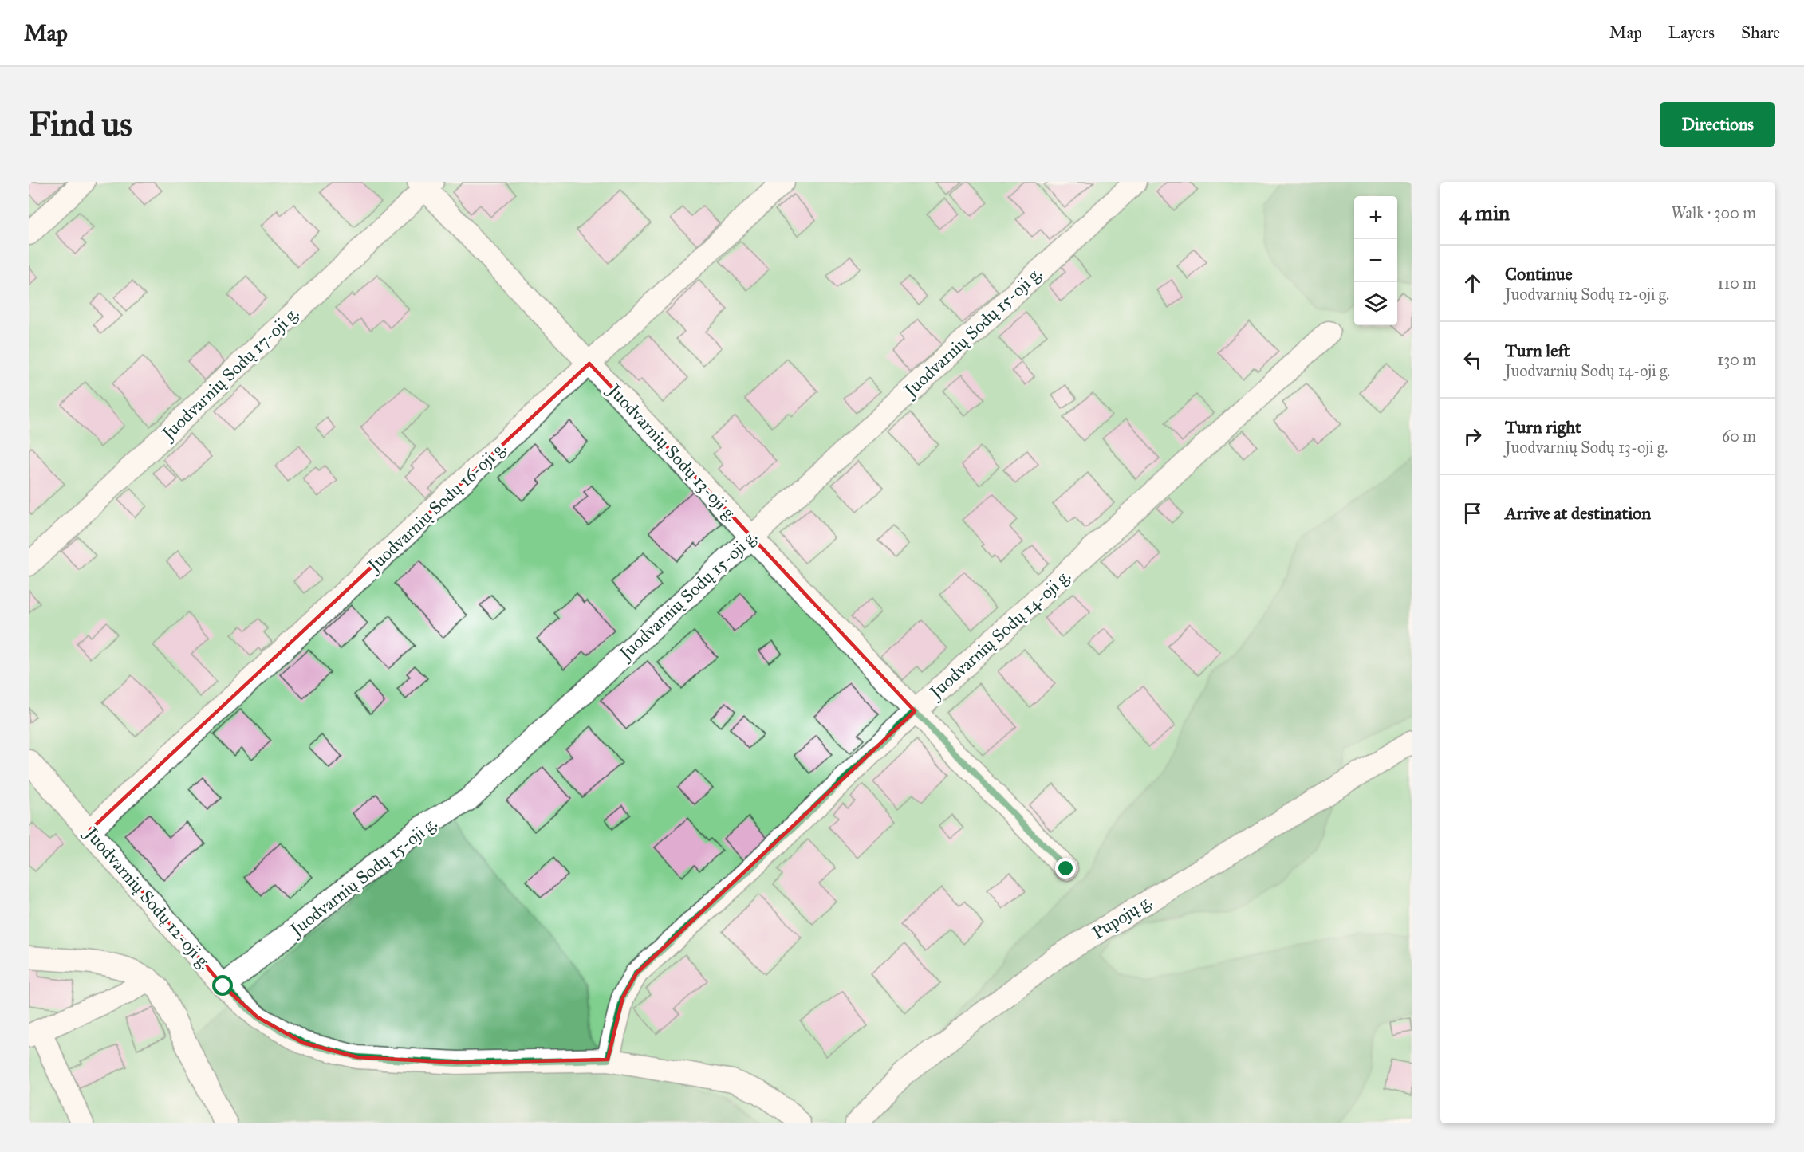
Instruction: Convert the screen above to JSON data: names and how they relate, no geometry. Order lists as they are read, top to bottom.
{
  "streets": {
    "street": [
      "Juodvarnių Sodų 15-oji g.",
      "Juodvarnių Sodų 17-oji g.",
      "Juodvarnių Sodų 13-oji g.",
      "Juodvarnių Sodų 16-oji g.",
      "Juodvarnių Sodų 14-oji g.",
      "Juodvarnių Sodų 12-oji g.",
      "Pupojų g."
    ]
  },
  "crossings": [
    ["Juodvarnių Sodų 15-oji g.", "Juodvarnių Sodų 13-oji g."],
    ["Juodvarnių Sodų 15-oji g.", "Juodvarnių Sodų 12-oji g."],
    ["Juodvarnių Sodų 17-oji g.", "Juodvarnių Sodų 13-oji g."],
    ["Juodvarnių Sodų 13-oji g.", "Juodvarnių Sodų 16-oji g."],
    ["Juodvarnių Sodų 13-oji g.", "Juodvarnių Sodų 14-oji g."],
    ["Juodvarnių Sodų 16-oji g.", "Juodvarnių Sodų 12-oji g."],
    ["Juodvarnių Sodų 14-oji g.", "Juodvarnių Sodų 12-oji g."]
  ],
  "page": {
    "header": "Map",
    "nav": ["Map", "Layers", "Share"],
    "buttons": "Directions",
    "title": "Find us",
    "heading": ["4 min", "Walk · 300 m"],
    "map_buttons": ["+", "−"],
    "list": [
      ["Continue", "Juodvarnių Sodų 12-oji g.", "110 m"],
      ["Turn left", "Juodvarnių Sodų 14-oji g.", "130 m"],
      ["Turn right", "Juodvarnių Sodų 13-oji g.", "60 m"],
      "Arrive at destination"
    ]
  }
}
